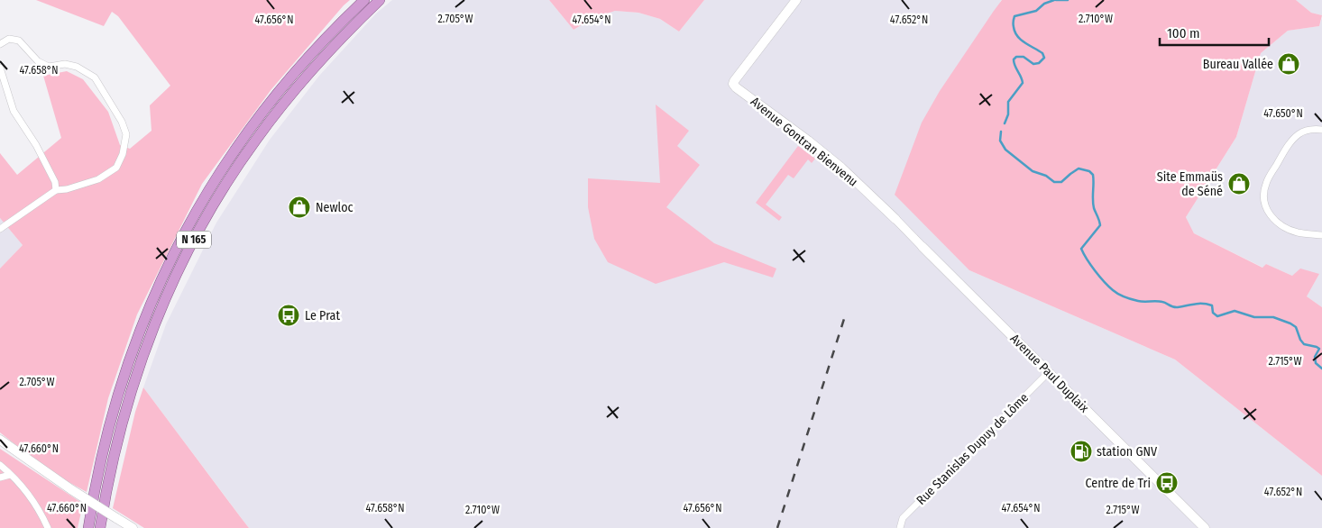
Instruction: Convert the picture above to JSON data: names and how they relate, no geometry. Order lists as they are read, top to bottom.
{
  "streets": {
    "highway": ["N 165"],
    "main road": ["Avenue Gontran Bienvenu", "Avenue Paul Duplaix"],
    "street": ["Rue Stanislas Dupuy de Lôme"]
  },
  "crossings": [
    ["Avenue Gontran Bienvenu", "Avenue Paul Duplaix"],
    ["Avenue Paul Duplaix", "Rue Stanislas Dupuy de Lôme"]
  ],
  "places": {
    "shop": ["Bureau Vallée", "Site Emmaüs de Séné", "Newloc"],
    "bus stop": ["Le Prat", "Centre de Tri"],
    "fuel station": ["station GNV"]
  },
  "scale_bar": "100 m",
  "coordinates": [
    "2.705°W",
    "2.710°W",
    "47.652°N",
    "47.656°N",
    "47.654°N",
    "47.658°N",
    "47.650°N",
    "2.715°W",
    "47.660°N"
  ]
}
